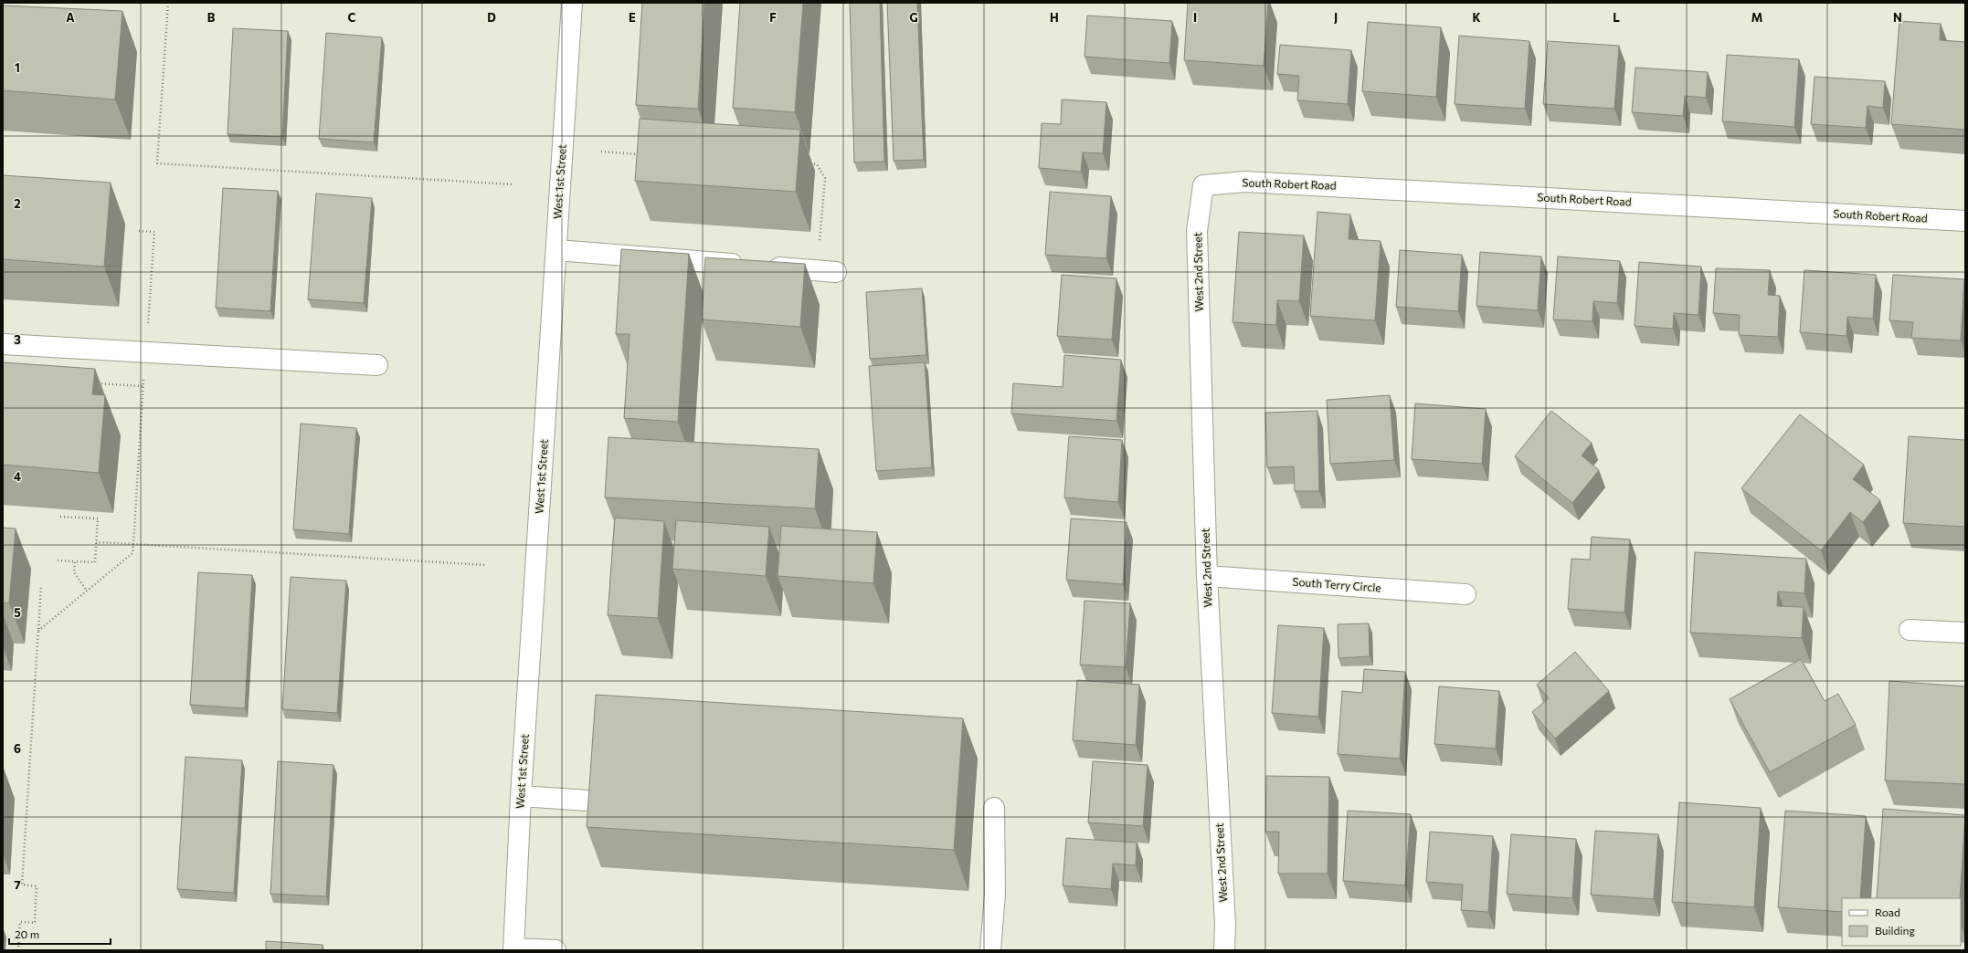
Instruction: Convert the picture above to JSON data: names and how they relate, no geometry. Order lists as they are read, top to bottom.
{
  "streets": {
    "street": [
      "West 1st Street",
      "South Robert Road",
      "West 2nd Street",
      "South Terry Circle"
    ]
  },
  "crossings": [
    ["South Robert Road", "West 2nd Street"],
    ["West 2nd Street", "South Terry Circle"]
  ],
  "legend": ["Road", "Building"],
  "scale_bar": "20 m",
  "grid": {
    "columns": [
      "A",
      "B",
      "C",
      "D",
      "E",
      "F",
      "G",
      "H",
      "I",
      "J",
      "K",
      "L",
      "M",
      "N"
    ],
    "rows": [
      "1",
      "2",
      "3",
      "4",
      "5",
      "6",
      "7"
    ]
  }
}
